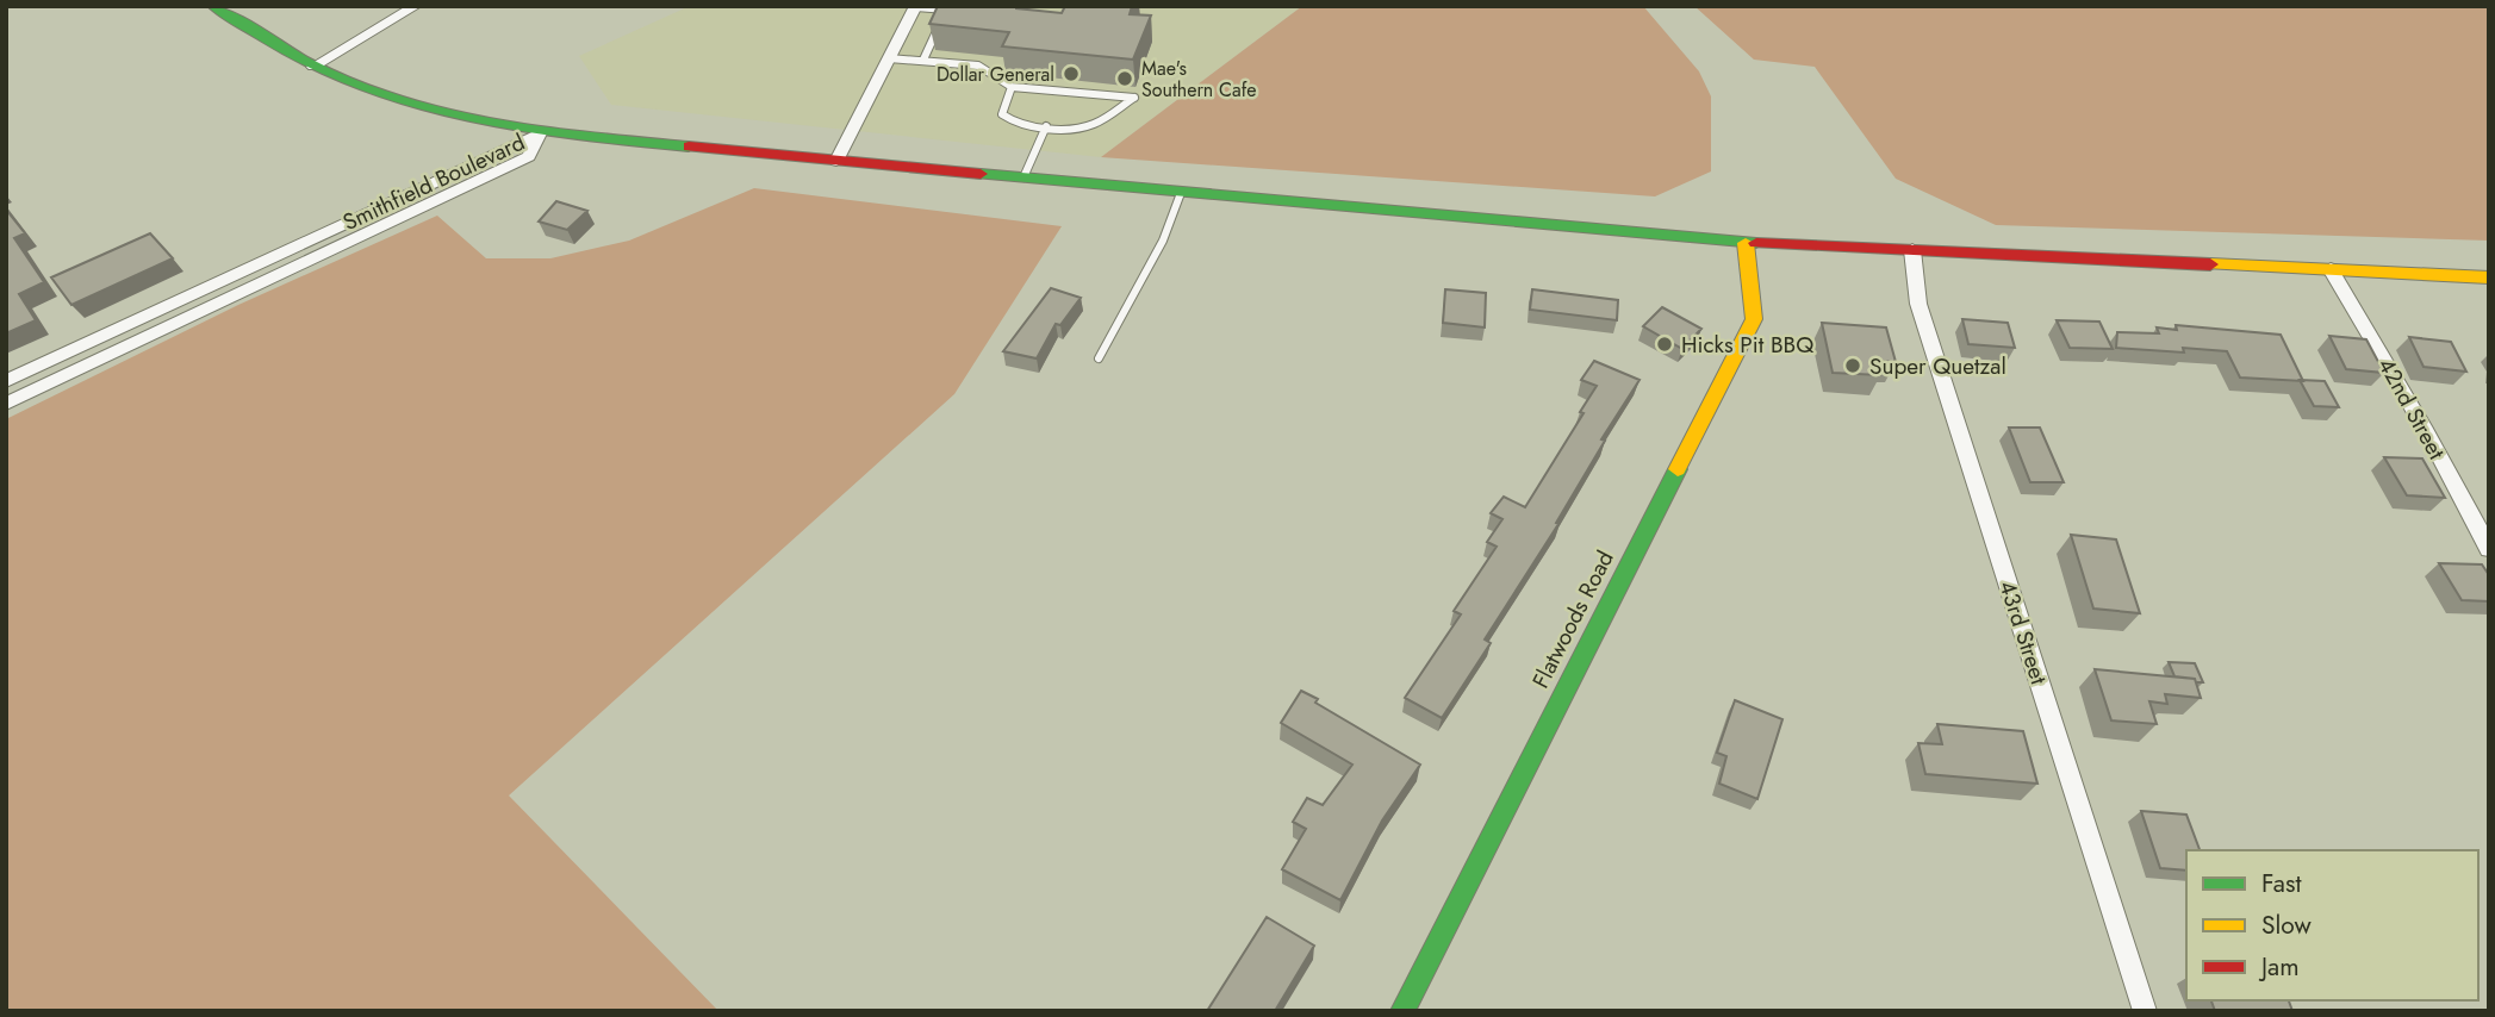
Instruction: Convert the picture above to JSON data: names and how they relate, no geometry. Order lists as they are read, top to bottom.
{
  "streets": {
    "main road": ["Flatwoods Road"],
    "street": ["Smithfield Boulevard", "42nd Street", "43rd Street"]
  },
  "places": [
    "Dollar General",
    "Mae's Southern Cafe",
    "Hicks Pit BBQ",
    "Super Quetzal"
  ],
  "legend": ["Fast", "Slow", "Jam"]
}
